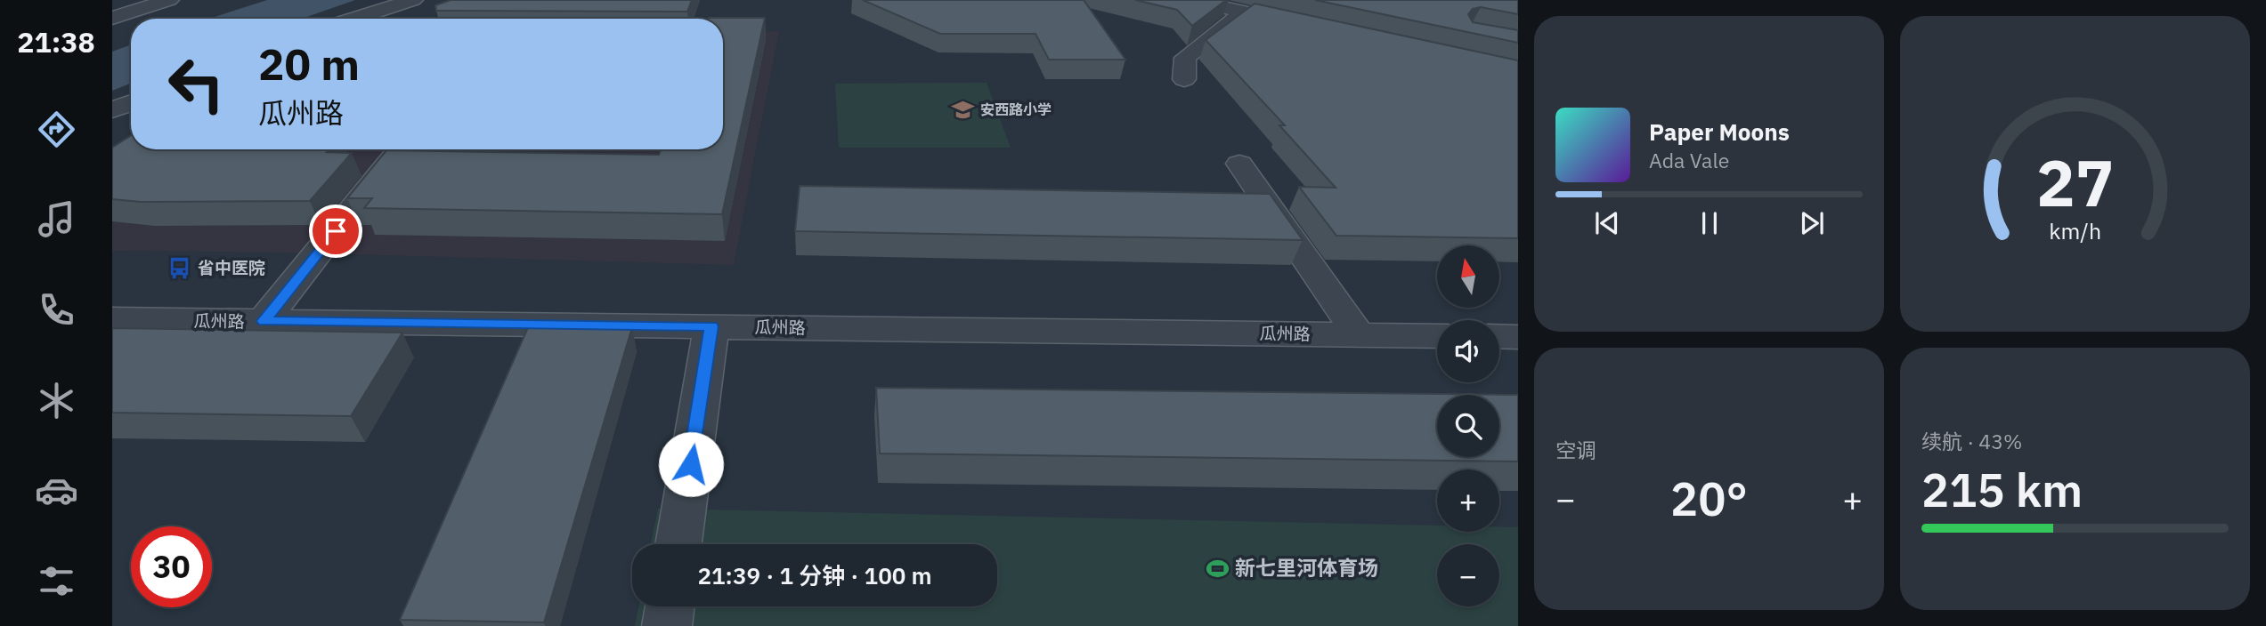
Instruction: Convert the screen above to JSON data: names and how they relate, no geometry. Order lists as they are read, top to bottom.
{
  "streets": {
    "street": ["瓜州路"]
  },
  "places": {
    "school or university": ["安西路小学"],
    "bus stop": ["省中医院"],
    "sports": ["新七里河体育场"]
  },
  "north": "top",
  "page": {
    "tabs": "21:38",
    "turn": ["20 m", "瓜州路"],
    "song": ["Paper Moons", "Ada Vale"],
    "map_buttons": ["+", "−"],
    "tile": [
      "空调",
      ["续航 · 43%", "215 km"]
    ],
    "heat": ["−", "20°", "+"],
    "limit": "30",
    "trip": "21:39 · 1 分钟 · 100 m",
    "gauge": ["27", "km/h"]
  }
}
